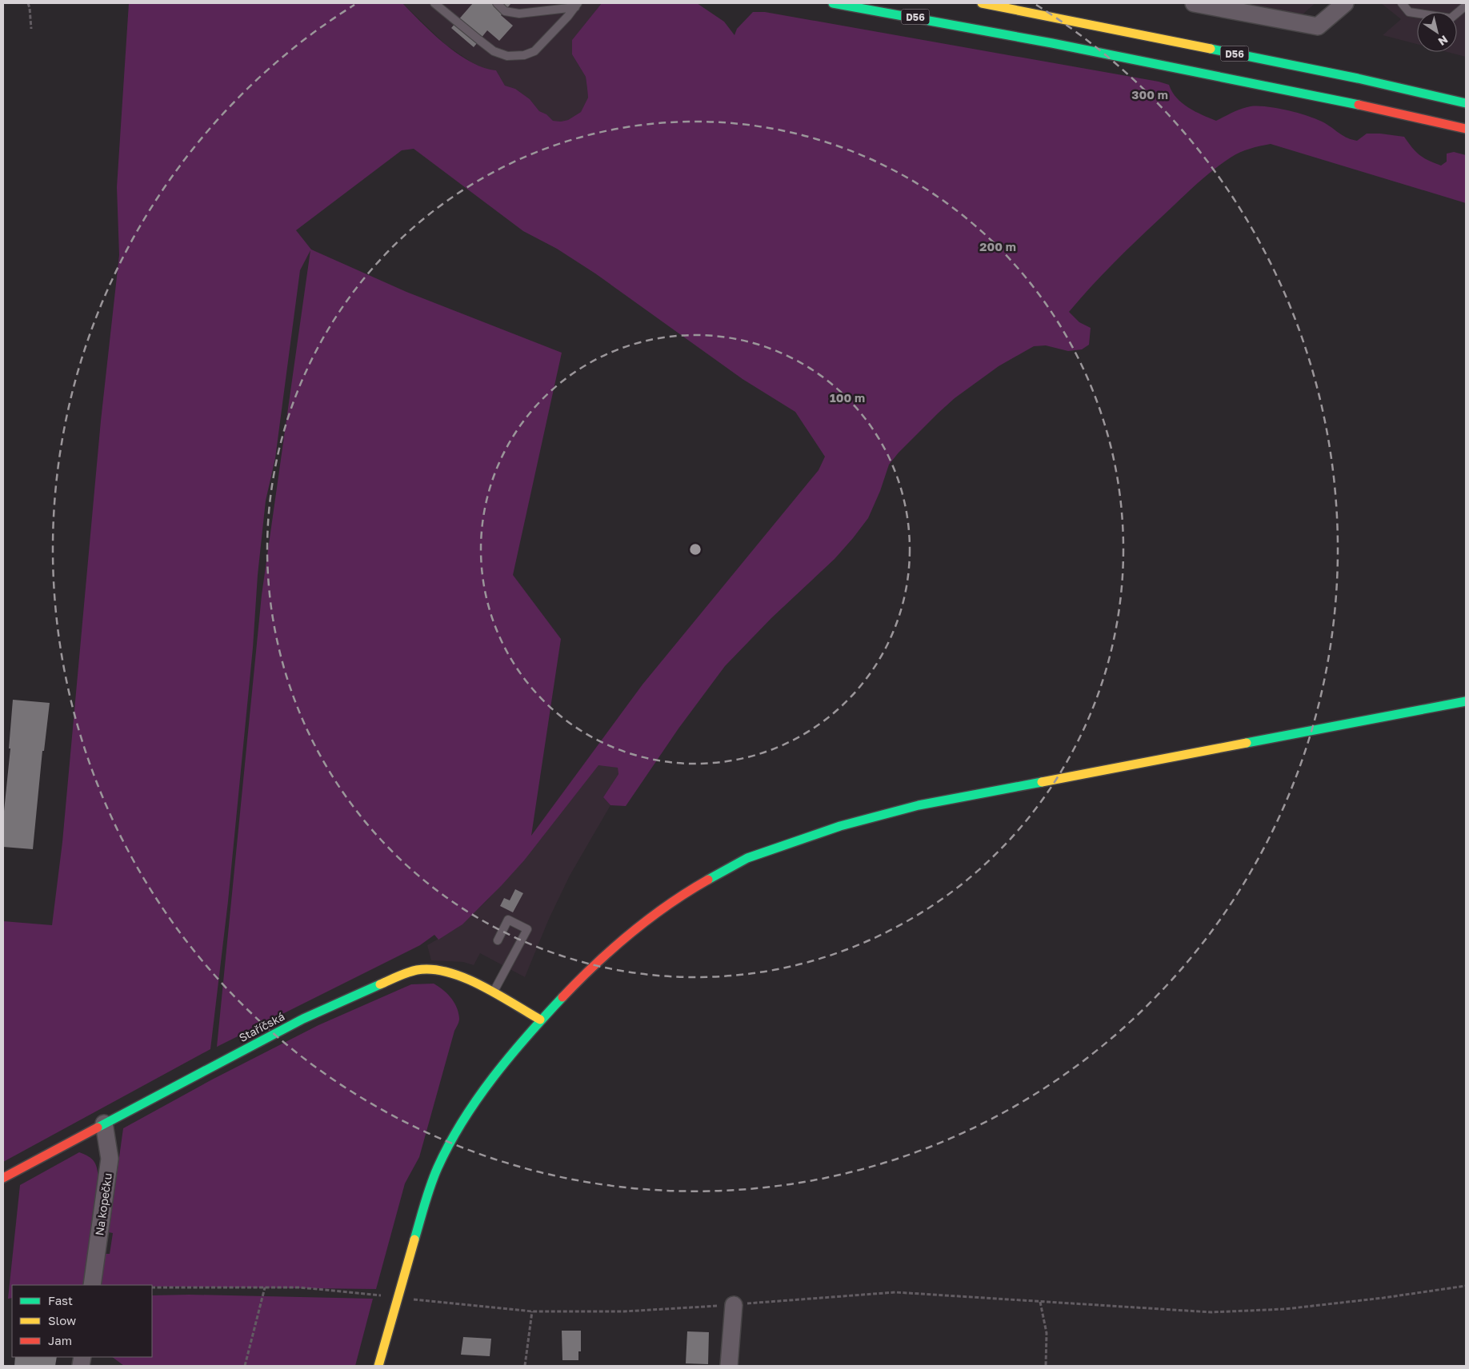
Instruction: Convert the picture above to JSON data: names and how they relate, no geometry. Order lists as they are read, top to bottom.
{
  "streets": {
    "main road": ["D56", "Staříčská"],
    "street": ["Na kopečku"]
  },
  "crossings": [
    ["Staříčská", "Na kopečku"]
  ],
  "legend": ["Fast", "Slow", "Jam"],
  "north": "bottom right",
  "rings": ["300 m", "200 m", "100 m"]
}
